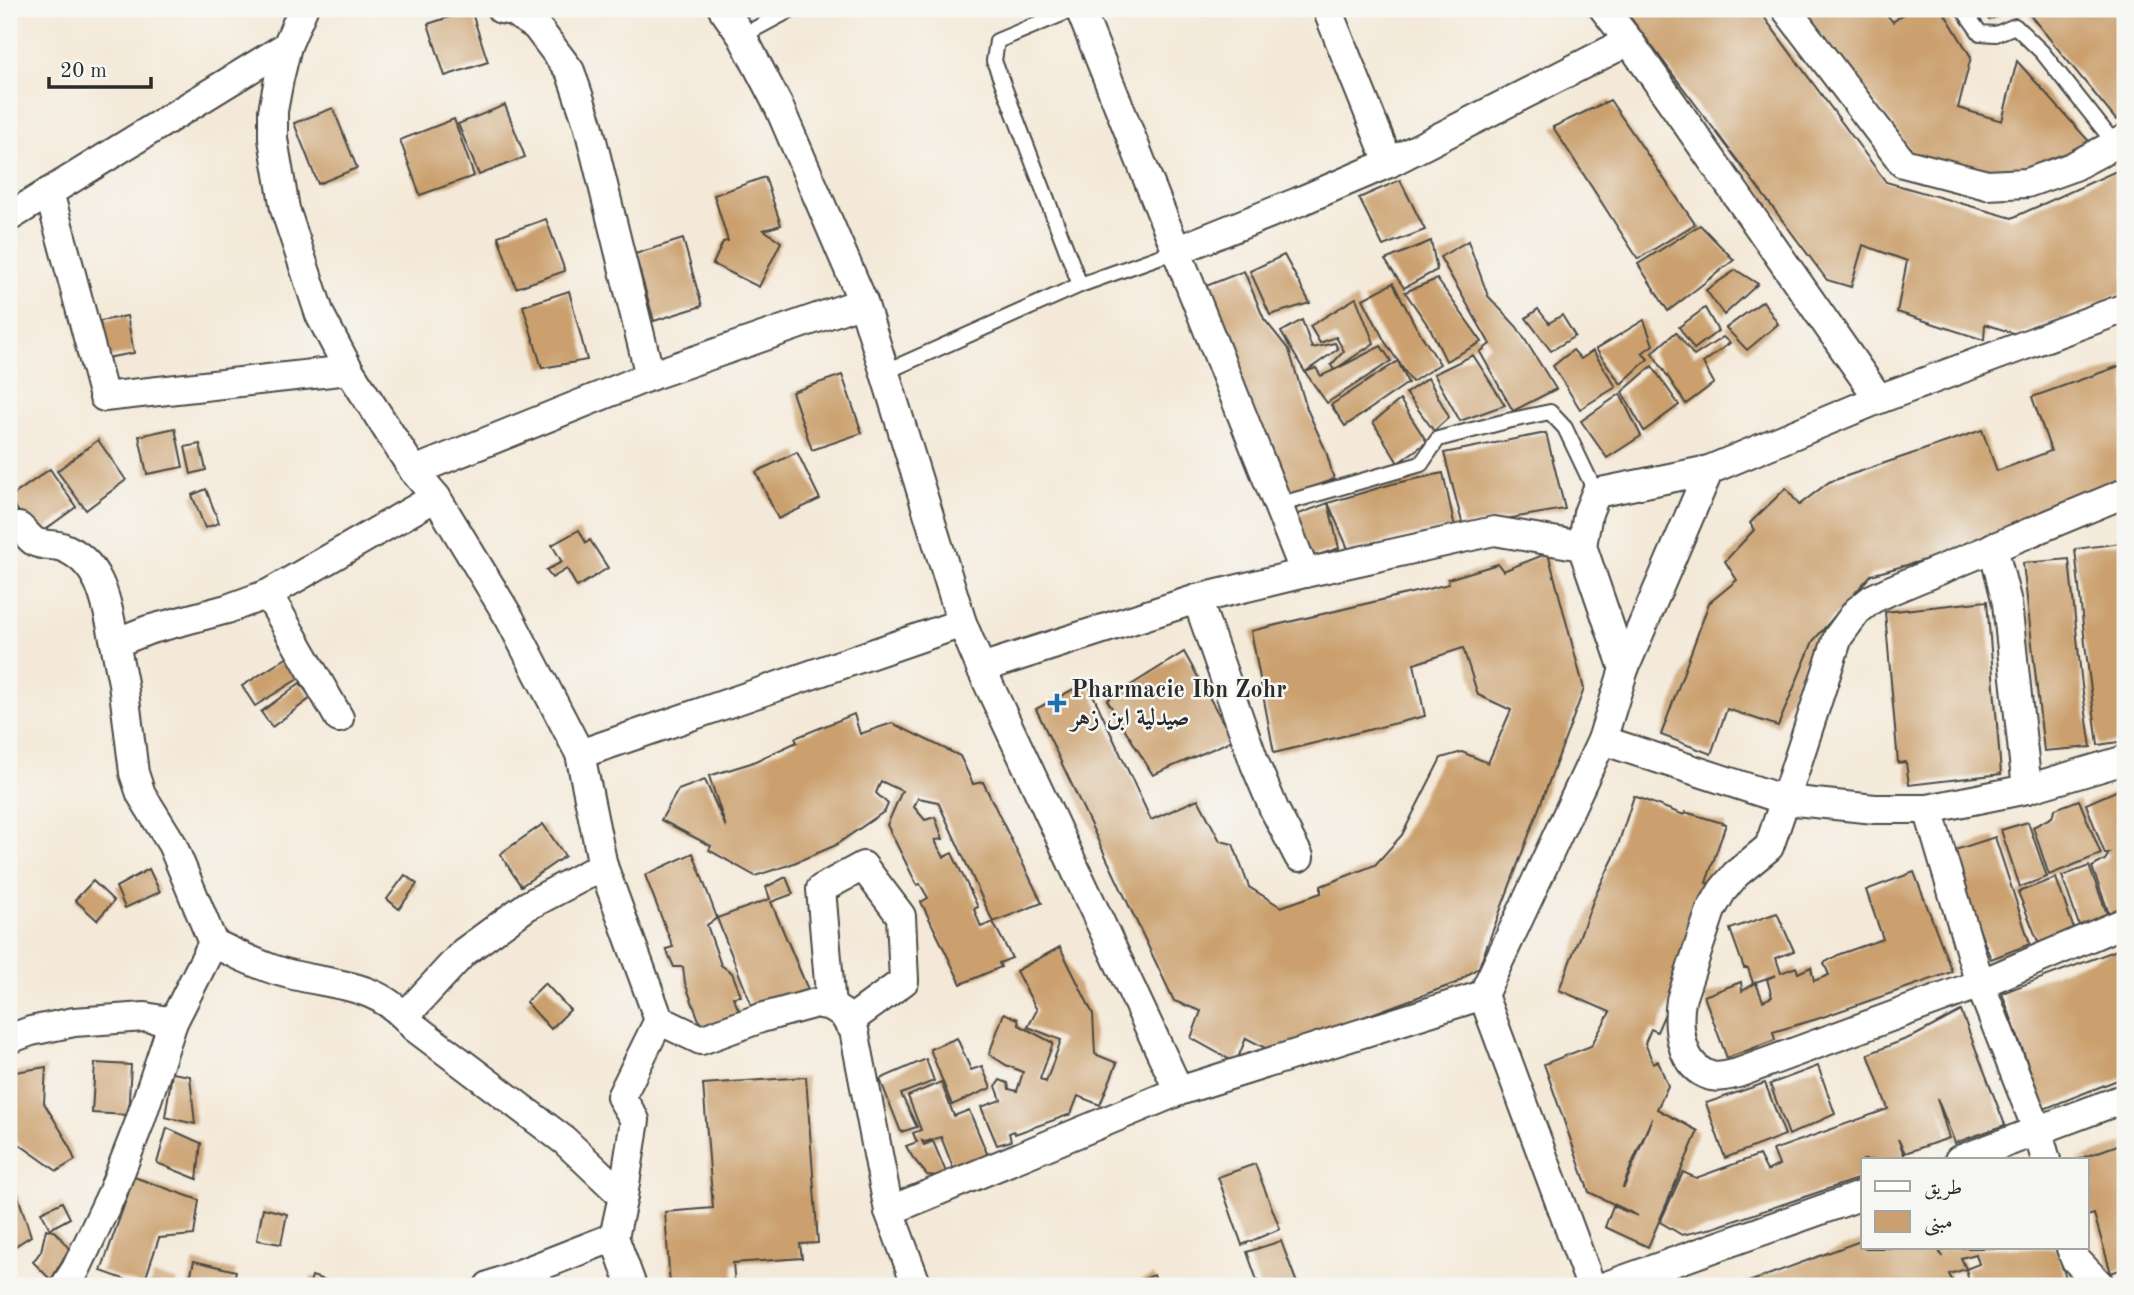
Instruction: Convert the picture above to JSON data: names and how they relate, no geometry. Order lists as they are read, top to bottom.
{
  "places": {
    "health": ["Pharmacie Ibn Zohr صيدلية ابن زهر"]
  },
  "legend": ["طريق", "مبنى"],
  "scale_bar": "20 m"
}
